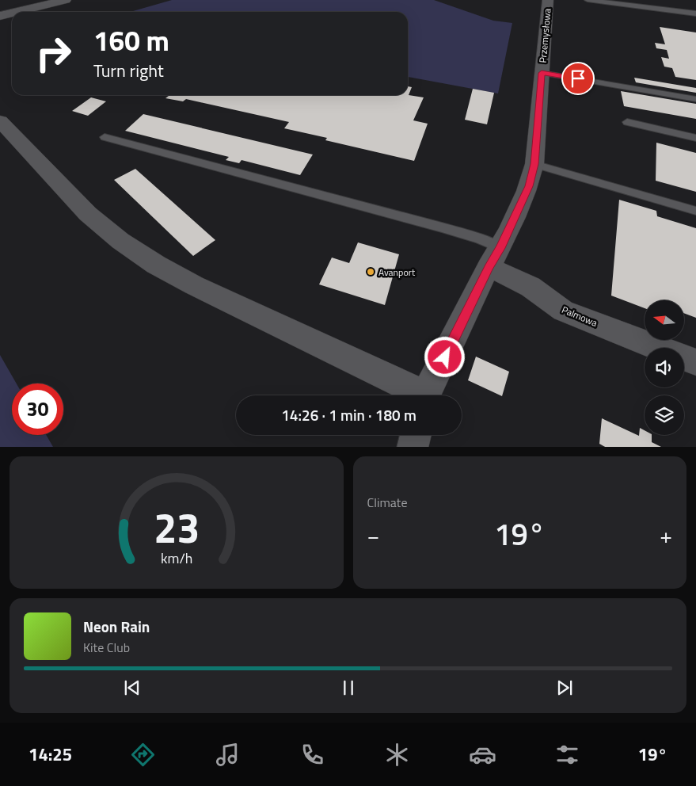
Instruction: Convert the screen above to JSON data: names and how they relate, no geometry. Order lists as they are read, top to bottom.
{
  "streets": {
    "street": ["Przemysłowa", "Palmowa"]
  },
  "crossings": [
    ["Przemysłowa", "Palmowa"]
  ],
  "places": ["Avanport"],
  "north": "left",
  "page": {
    "turn": ["160 m", "Turn right"],
    "limit": "30",
    "trip": "14:26 · 1 min · 180 m",
    "tile": "Climate",
    "heat": ["−", "19°", "+"],
    "song": ["Neon Rain", "Kite Club"],
    "tabs": ["14:25", "19°"],
    "gauge": ["23", "km/h"]
  }
}
